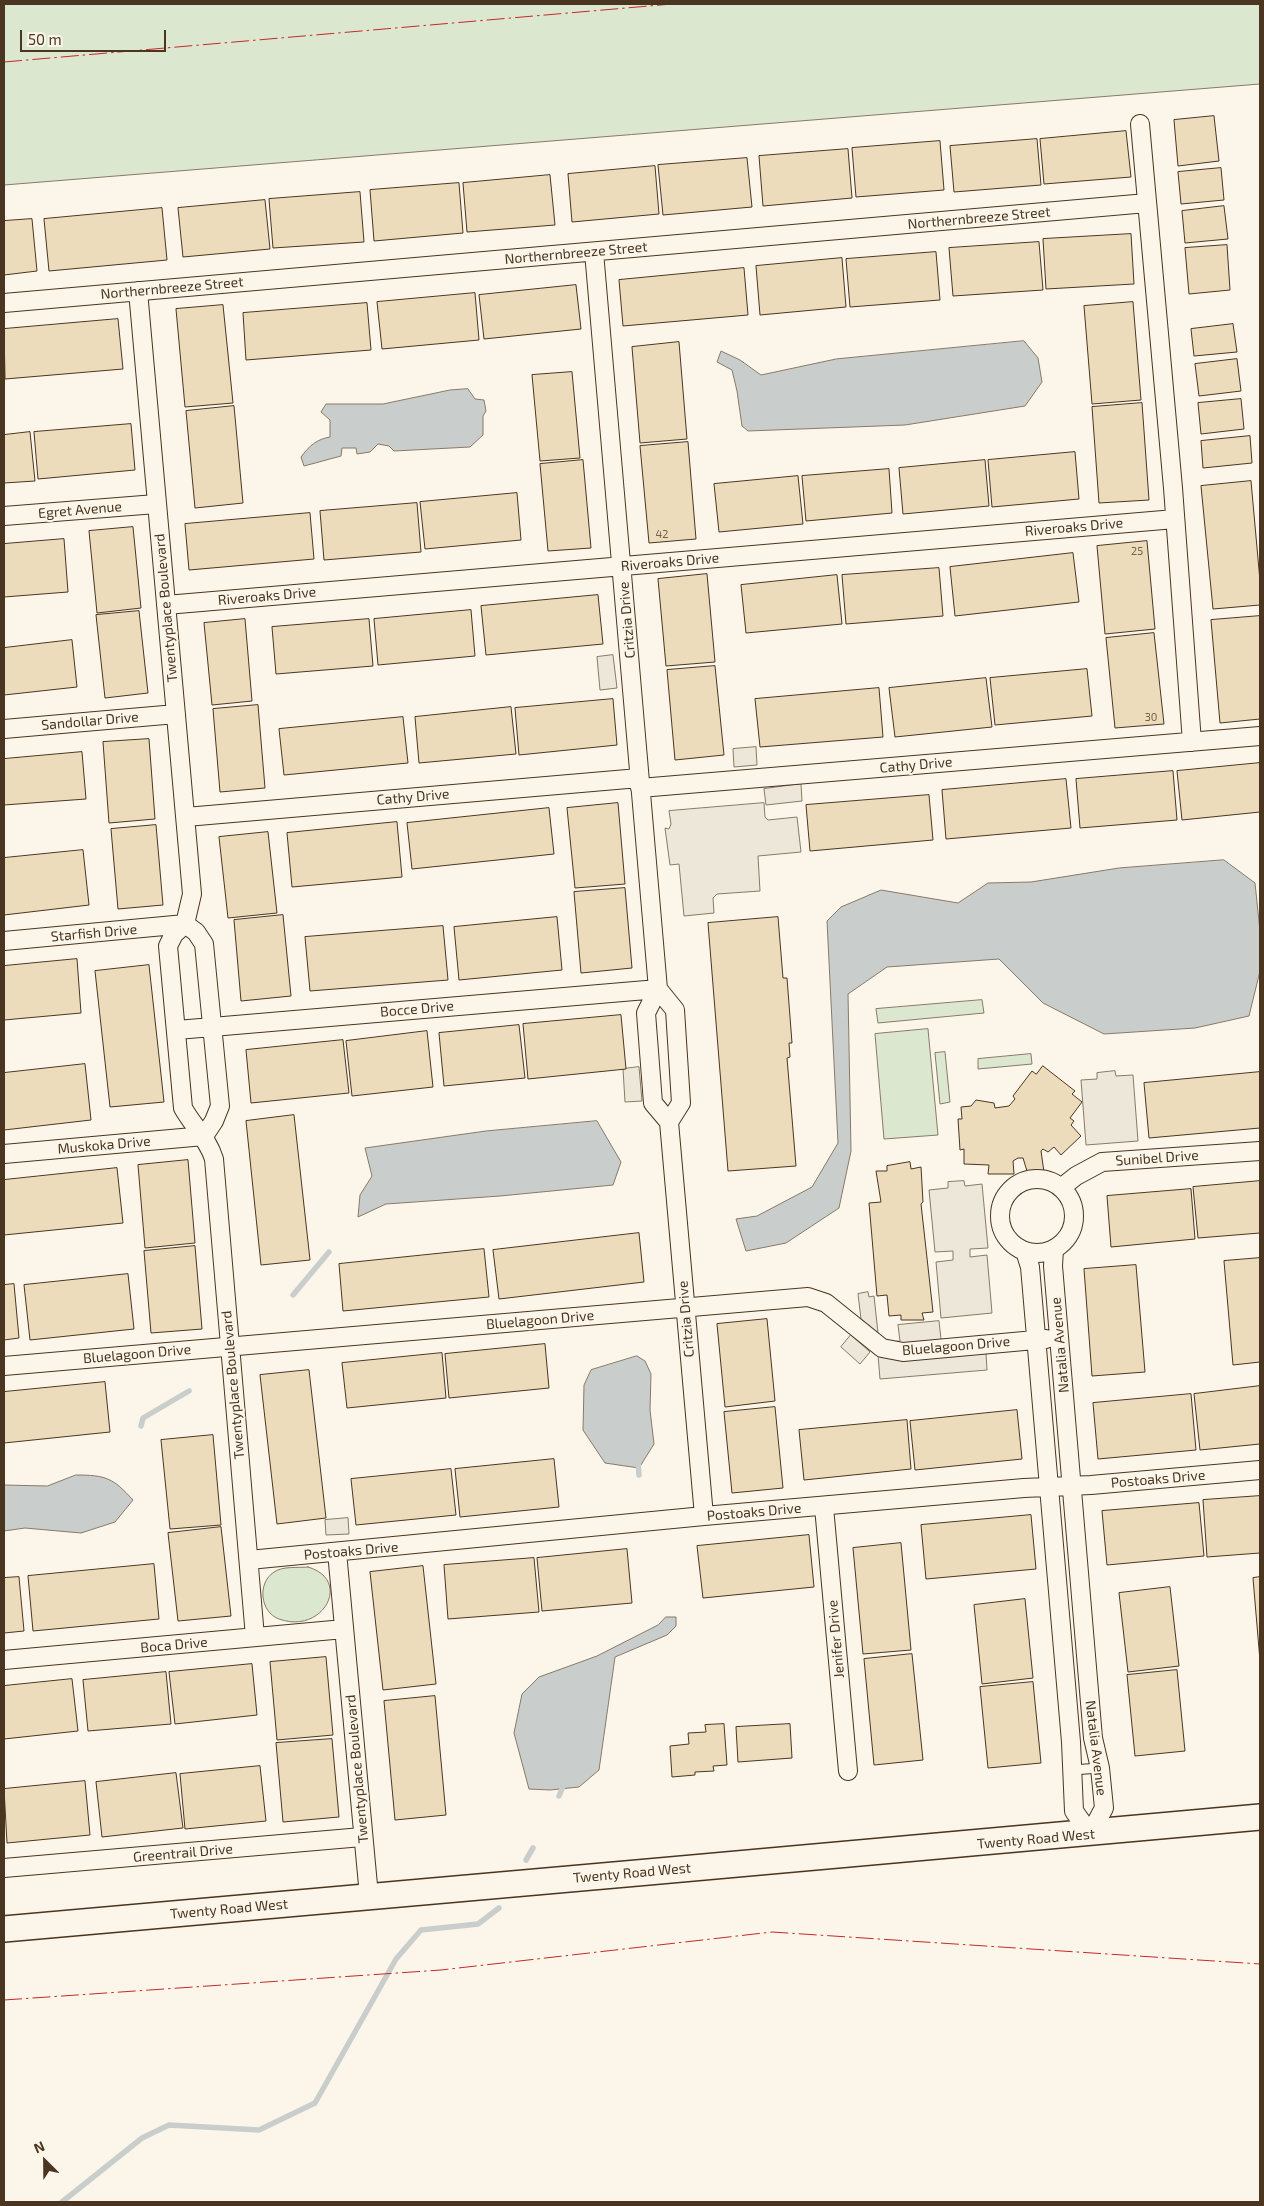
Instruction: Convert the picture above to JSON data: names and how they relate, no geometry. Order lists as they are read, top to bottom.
{
  "streets": {
    "street": [
      "Northernbreeze Street",
      "Egret Avenue",
      "Riveroaks Drive",
      "Twentyplace Boulevard",
      "Critzia Drive",
      "Sandollar Drive",
      "Cathy Drive",
      "Starfish Drive",
      "Bocce Drive",
      "Muskoka Drive",
      "Sunibel Drive",
      "Bluelagoon Drive",
      "Natalia Avenue",
      "Postoaks Drive",
      "Jenifer Drive",
      "Boca Drive",
      "Twenty Road West",
      "Greentrail Drive"
    ]
  },
  "crossings": [
    ["Northernbreeze Street", "Twentyplace Boulevard"],
    ["Northernbreeze Street", "Critzia Drive"],
    ["Egret Avenue", "Twentyplace Boulevard"],
    ["Riveroaks Drive", "Twentyplace Boulevard"],
    ["Riveroaks Drive", "Critzia Drive"],
    ["Twentyplace Boulevard", "Sandollar Drive"],
    ["Twentyplace Boulevard", "Cathy Drive"],
    ["Twentyplace Boulevard", "Starfish Drive"],
    ["Twentyplace Boulevard", "Bocce Drive"],
    ["Twentyplace Boulevard", "Muskoka Drive"],
    ["Twentyplace Boulevard", "Bluelagoon Drive"],
    ["Twentyplace Boulevard", "Postoaks Drive"],
    ["Twentyplace Boulevard", "Boca Drive"],
    ["Twentyplace Boulevard", "Twenty Road West"],
    ["Twentyplace Boulevard", "Greentrail Drive"],
    ["Critzia Drive", "Cathy Drive"],
    ["Critzia Drive", "Bocce Drive"],
    ["Critzia Drive", "Bluelagoon Drive"],
    ["Critzia Drive", "Postoaks Drive"],
    ["Sunibel Drive", "Natalia Avenue"],
    ["Bluelagoon Drive", "Natalia Avenue"],
    ["Natalia Avenue", "Postoaks Drive"],
    ["Natalia Avenue", "Twenty Road West"],
    ["Postoaks Drive", "Jenifer Drive"]
  ],
  "house_numbers": ["42", "25", "30"],
  "scale_bar": "50 m",
  "north": "top left"
}
